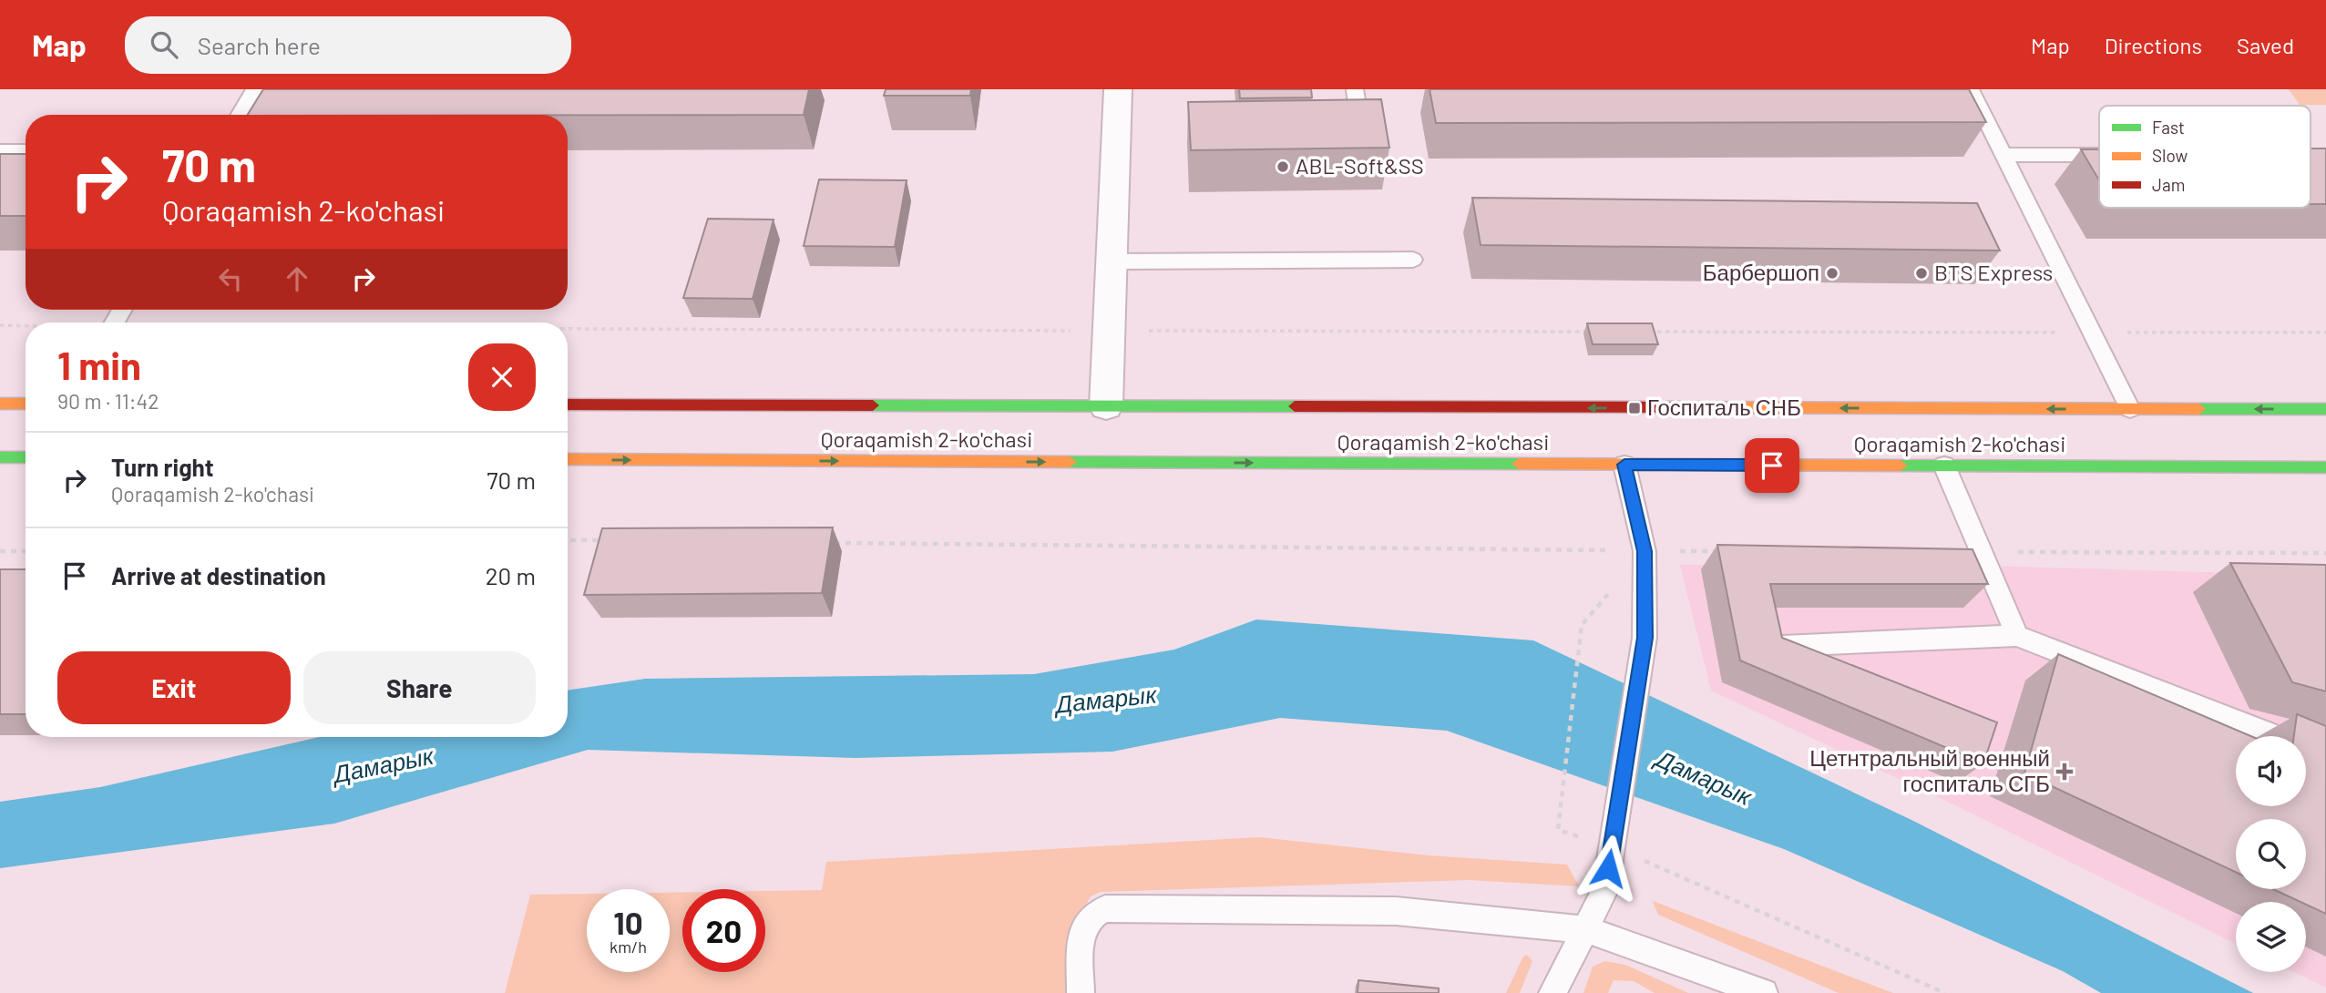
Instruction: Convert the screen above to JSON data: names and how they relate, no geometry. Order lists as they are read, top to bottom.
{
  "streets": {
    "main road": ["Qoraqamish 2-ko'chasi"]
  },
  "water": ["Дамарык"],
  "places": {
    "other": ["ABL-Soft&SS", "Барбершоп", "BTS Express"],
    "transit": ["Госпиталь СНБ"],
    "health": ["Цетнтральный военный госпиталь СГБ"]
  },
  "legend": ["Fast", "Slow", "Jam"],
  "page": {
    "header": "Map",
    "search": "Search here",
    "nav": ["Map", "Directions", "Saved"],
    "turn": ["70 m", "Qoraqamish 2-ko'chasi"],
    "heading": ["1 min", "90 m · 11:42"],
    "list": [
      {
        "name": "Turn right",
        "note": "Qoraqamish 2-ko'chasi",
        "value": "70 m"
      },
      {
        "name": "Arrive at destination",
        "value": "20 m"
      }
    ],
    "buttons": ["Exit", "Share"],
    "speed": "10 km/h",
    "limit": "20"
  }
}
